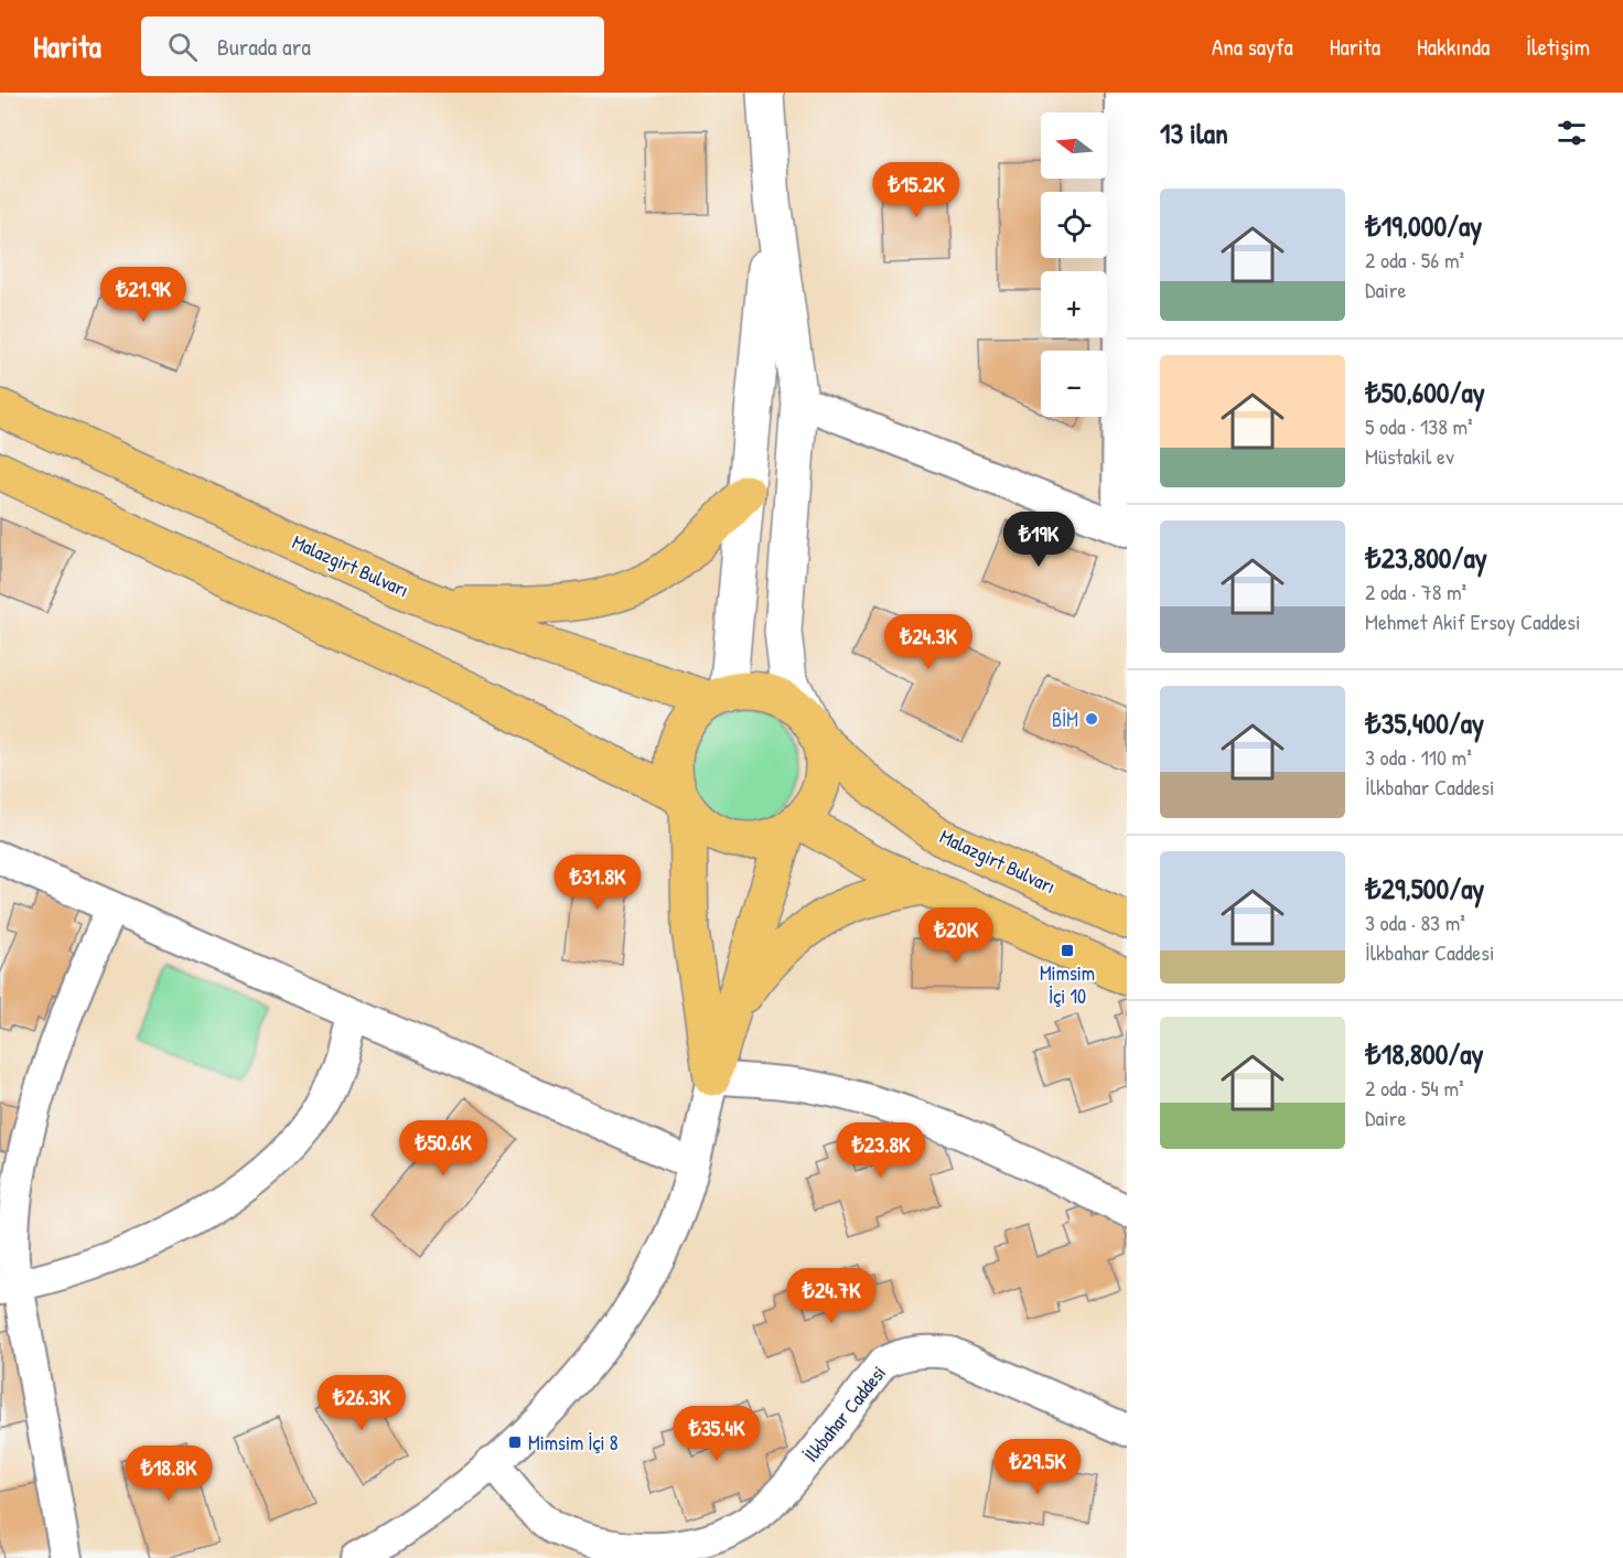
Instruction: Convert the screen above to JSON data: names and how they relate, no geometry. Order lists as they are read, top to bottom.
{
  "streets": {
    "highway": ["Malazgirt Bulvarı"],
    "street": ["İlkbahar Caddesi"]
  },
  "places": {
    "other": ["BİM"],
    "transit": ["Mimsim İçi 10", "Mimsim İçi 8"]
  },
  "north": "left",
  "page": {
    "header": "Harita",
    "search": "Burada ara",
    "nav": [
      "Ana sayfa",
      "Harita",
      "Hakkında",
      "İletişim"
    ],
    "heading": "13 ilan",
    "map_buttons": ["+", "−"],
    "price": [
      "₺15.2K",
      "₺21.9K",
      "₺19K",
      "₺24.3K",
      "₺31.8K",
      "₺20K",
      "₺50.6K",
      "₺23.8K",
      "₺24.7K",
      "₺26.3K",
      "₺35.4K",
      "₺29.5K",
      "₺18.8K"
    ],
    "list": [
      {
        "name": "₺19,000/ay",
        "note": "2 oda · 56 m² · Daire"
      },
      {
        "name": "₺50,600/ay",
        "note": "5 oda · 138 m² · Müstakil ev"
      },
      {
        "name": "₺23,800/ay",
        "note": "2 oda · 78 m² · Mehmet Akif Ersoy Caddesi"
      },
      {
        "name": "₺35,400/ay",
        "note": "3 oda · 110 m² · İlkbahar Caddesi"
      },
      {
        "name": "₺29,500/ay",
        "note": "3 oda · 83 m² · İlkbahar Caddesi"
      },
      {
        "name": "₺18,800/ay",
        "note": "2 oda · 54 m² · Daire"
      }
    ]
  }
}
